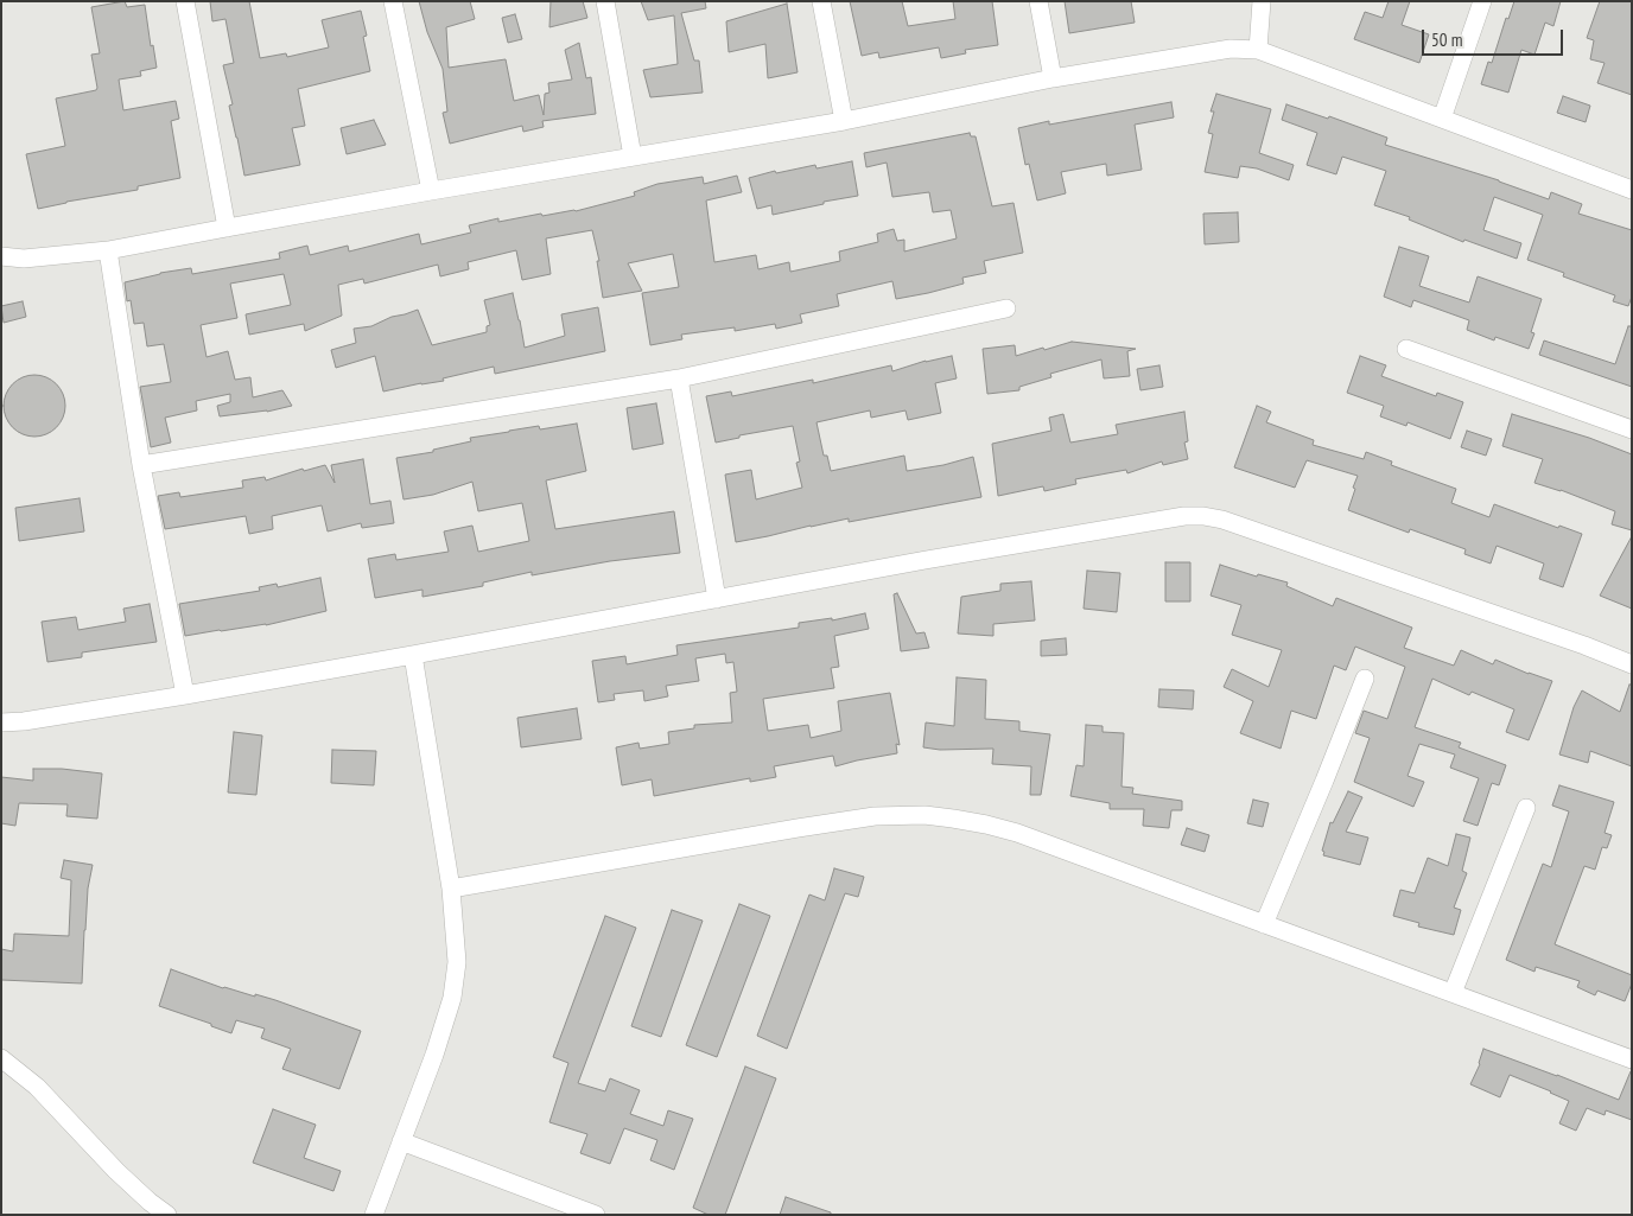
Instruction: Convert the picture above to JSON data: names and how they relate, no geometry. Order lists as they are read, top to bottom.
{
  "scale_bar": "50 m"
}
